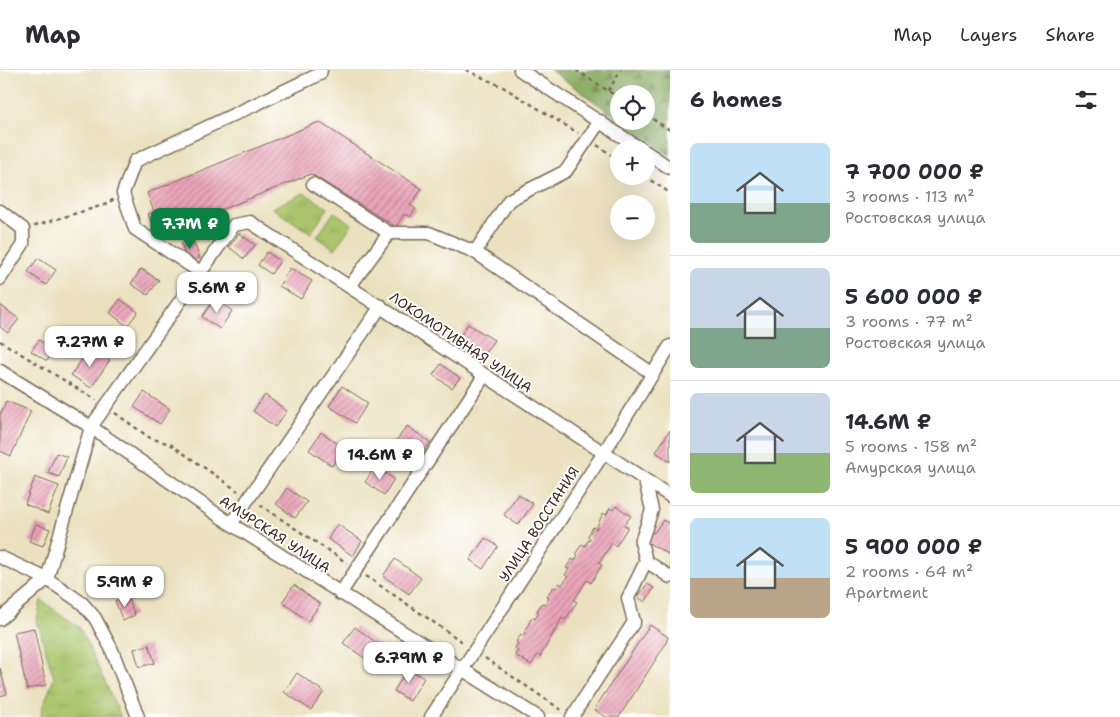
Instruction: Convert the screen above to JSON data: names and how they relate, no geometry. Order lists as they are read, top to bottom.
{
  "streets": {
    "street": ["ЛОКОМОТИВНАЯ УЛИЦА", "УЛИЦА ВОССТАНИЯ", "АМУРСКАЯ УЛИЦА"]
  },
  "crossings": [
    ["ЛОКОМОТИВНАЯ УЛИЦА", "УЛИЦА ВОССТАНИЯ"],
    ["УЛИЦА ВОССТАНИЯ", "АМУРСКАЯ УЛИЦА"]
  ],
  "page": {
    "header": "Map",
    "nav": ["Map", "Layers", "Share"],
    "heading": "6 homes",
    "map_buttons": ["+", "−"],
    "list": [
      {
        "name": "7 700 000 ₽",
        "note": "3 rooms · 113 m² · Ростовская улица"
      },
      {
        "name": "5 600 000 ₽",
        "note": "3 rooms · 77 m² · Ростовская улица"
      },
      {
        "name": "14.6M ₽",
        "note": "5 rooms · 158 m² · Амурская улица"
      },
      {
        "name": "5 900 000 ₽",
        "note": "2 rooms · 64 m² · Apartment"
      }
    ],
    "price": [
      "7.7M ₽",
      "5.6M ₽",
      "7.27M ₽",
      "14.6M ₽",
      "5.9M ₽",
      "6.79M ₽"
    ]
  }
}
